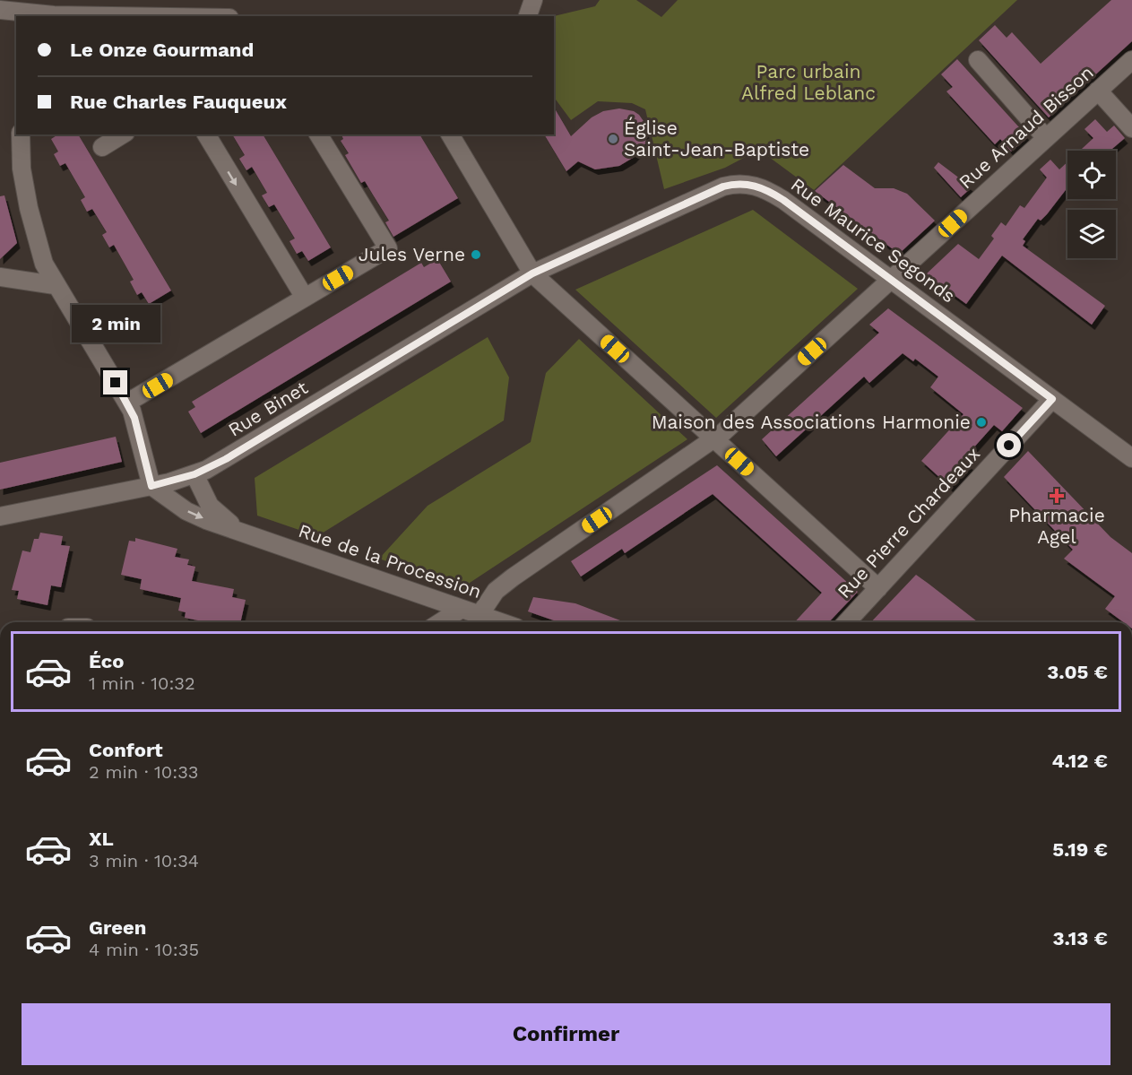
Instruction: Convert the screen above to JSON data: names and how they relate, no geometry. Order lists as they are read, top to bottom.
{
  "streets": {
    "street": [
      "Rue Arnaud Bisson",
      "Rue Maurice Segonds",
      "Rue Binet",
      "Rue Pierre Chardeaux",
      "Rue de la Procession"
    ]
  },
  "crossings": [
    ["Rue Arnaud Bisson", "Rue Maurice Segonds"],
    ["Rue Arnaud Bisson", "Rue de la Procession"],
    ["Rue Maurice Segonds", "Rue Binet"],
    ["Rue Maurice Segonds", "Rue Pierre Chardeaux"],
    ["Rue Binet", "Rue de la Procession"]
  ],
  "parks": ["Parc urbain Alfred Leblanc"],
  "places": {
    "other": ["Église Saint-Jean-Baptiste", "Jules Verne", "Maison des Associations Harmonie"],
    "health": ["Pharmacie Agel"]
  },
  "page": {
    "banner": ["Le Onze Gourmand", "Rue Charles Fauqueux"],
    "bubble": "2 min",
    "list": [
      {
        "name": "Éco",
        "note": "1 min · 10:32",
        "value": "3.05 €"
      },
      {
        "name": "Confort",
        "note": "2 min · 10:33",
        "value": "4.12 €"
      },
      {
        "name": "XL",
        "note": "3 min · 10:34",
        "value": "5.19 €"
      },
      {
        "name": "Green",
        "note": "4 min · 10:35",
        "value": "3.13 €"
      }
    ],
    "buttons": "Confirmer"
  }
}
